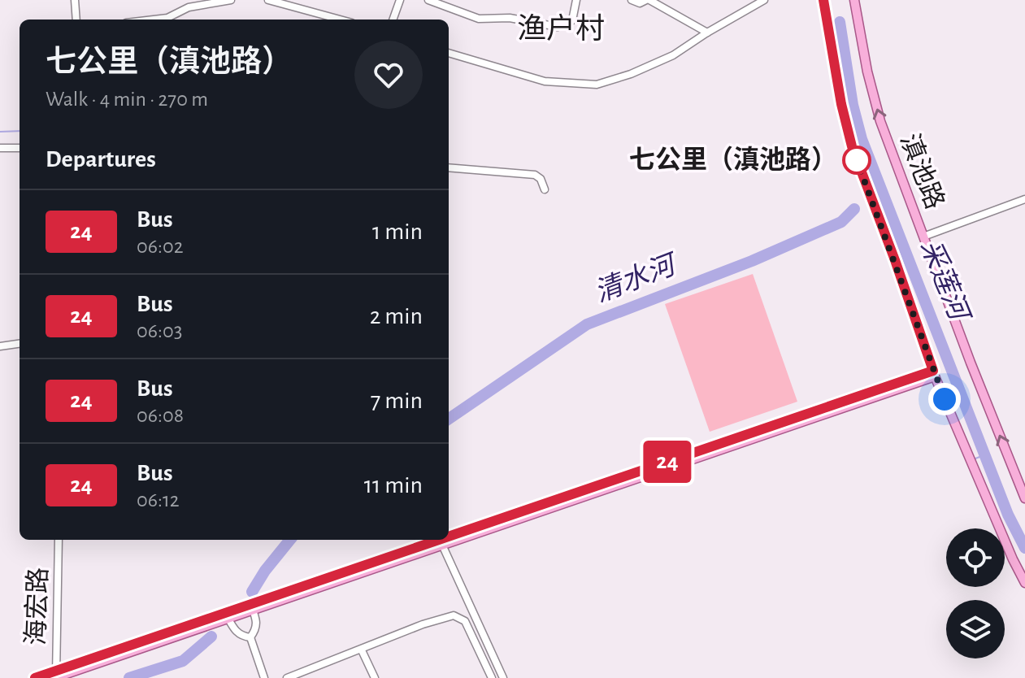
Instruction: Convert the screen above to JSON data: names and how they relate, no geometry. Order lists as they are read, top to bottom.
{
  "streets": {
    "main road": ["滇池路"],
    "street": ["海宏路"]
  },
  "districts": ["渔户村"],
  "water": ["清水河", "采莲河"],
  "places": ["七公里（滇池路）"],
  "lines": ["bus line 24"],
  "page": {
    "on_map": "24",
    "heading": [
      ["七公里（滇池路）", "Walk · 4 min · 270 m"],
      "Departures"
    ],
    "list": [
      {
        "mark": "24",
        "name": "Bus",
        "note": "06:02",
        "value": "1 min"
      },
      {
        "mark": "24",
        "name": "Bus",
        "note": "06:03",
        "value": "2 min"
      },
      {
        "mark": "24",
        "name": "Bus",
        "note": "06:08",
        "value": "7 min"
      },
      {
        "mark": "24",
        "name": "Bus",
        "note": "06:12",
        "value": "11 min"
      }
    ]
  }
}
